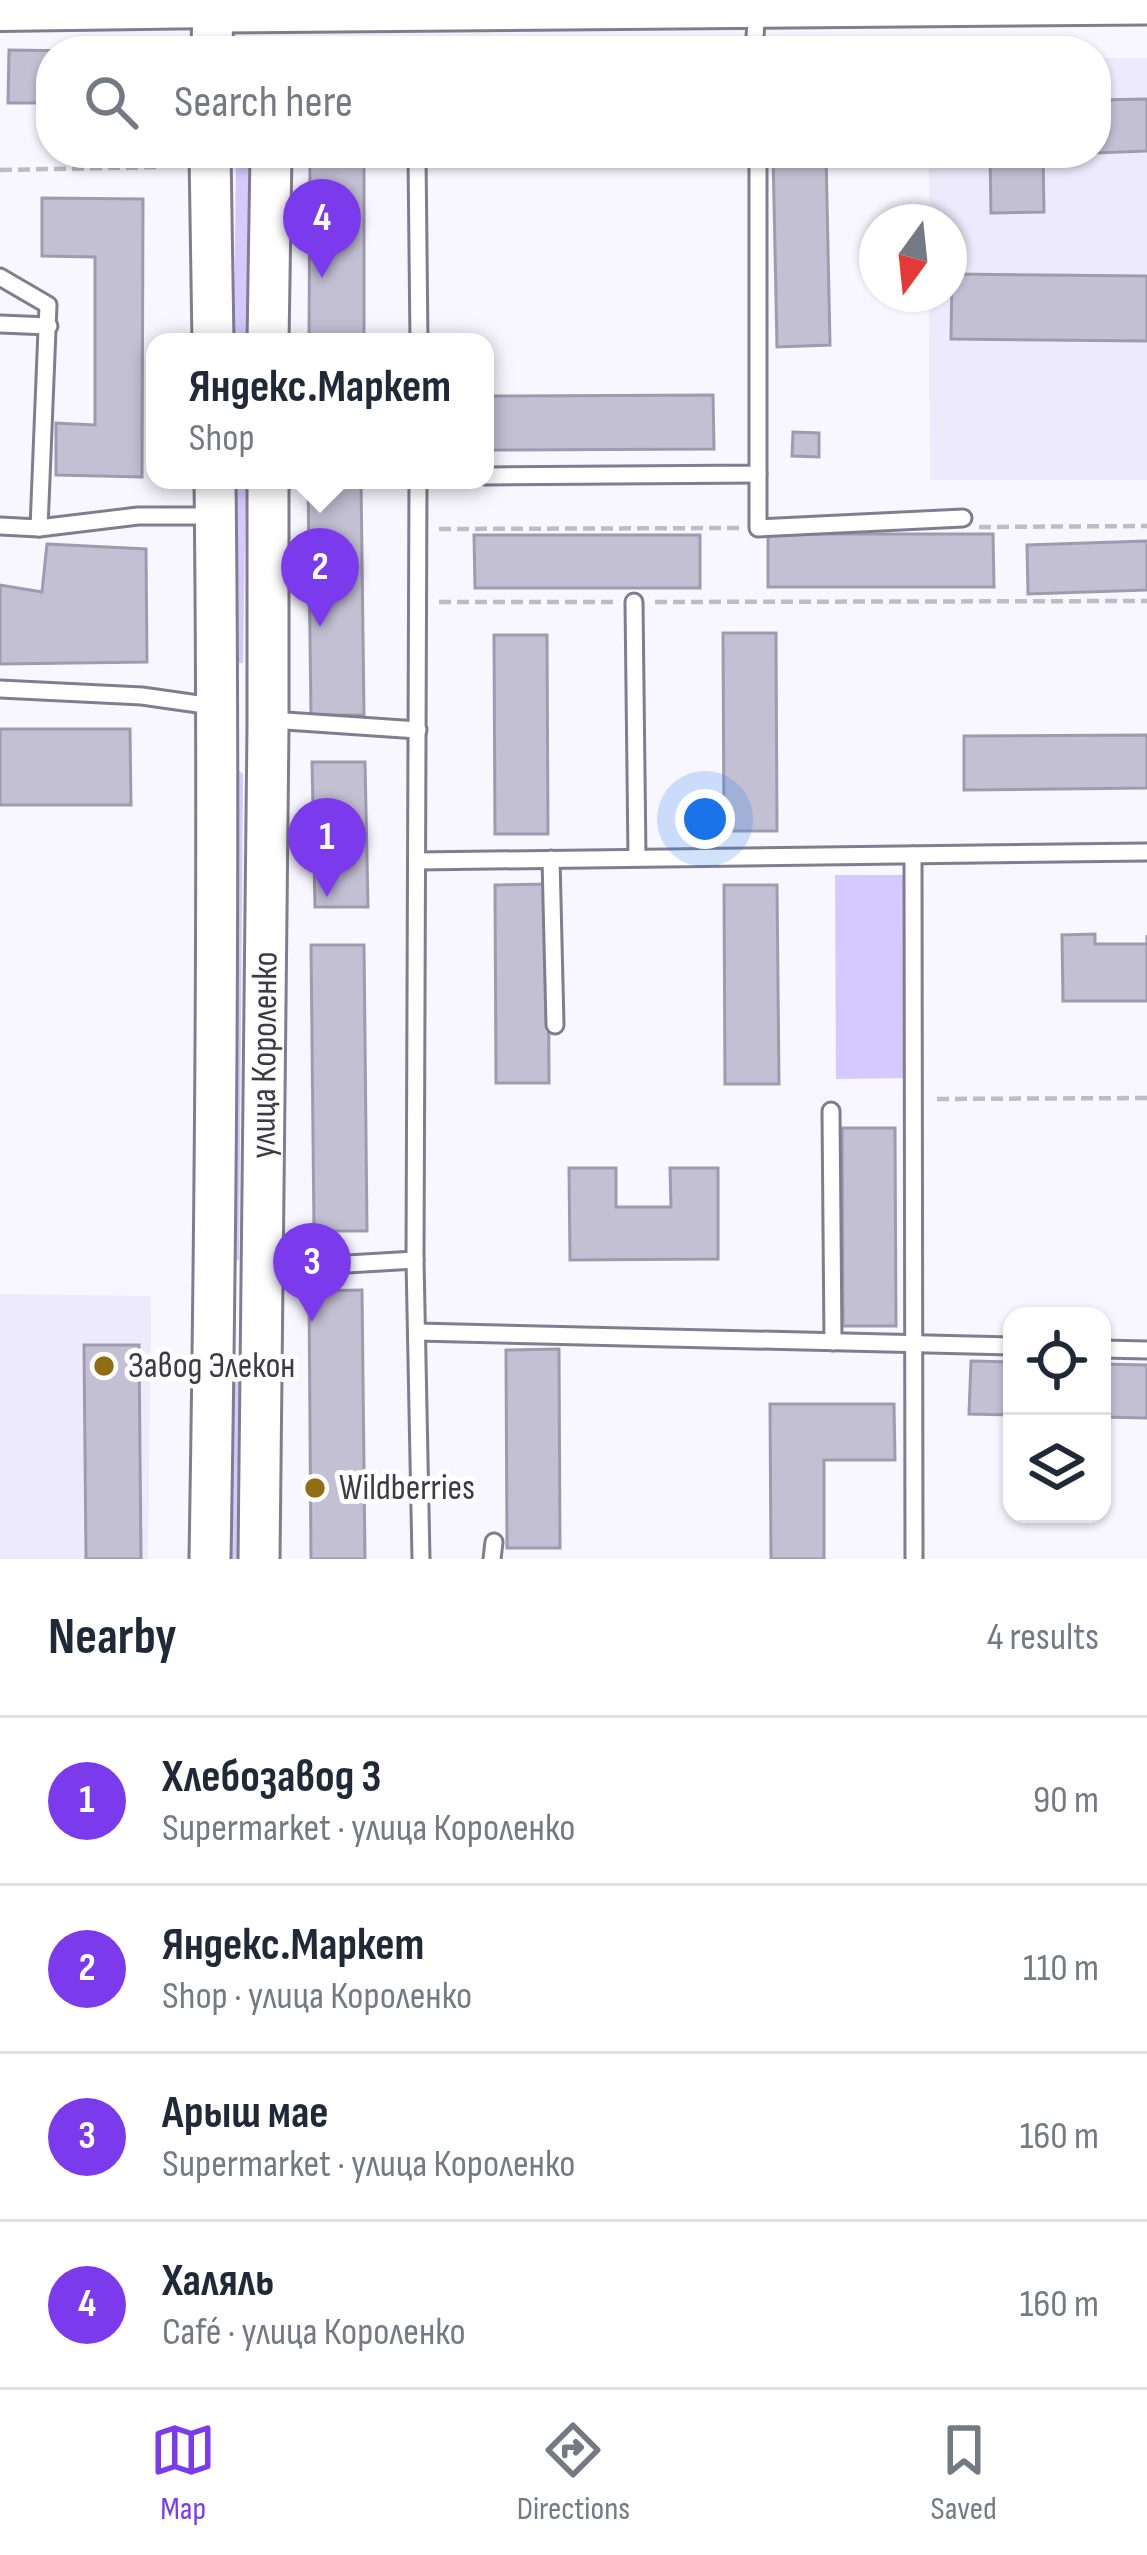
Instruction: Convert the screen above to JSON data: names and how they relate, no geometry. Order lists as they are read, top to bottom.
{
  "streets": {
    "street": ["улица Короленко"]
  },
  "places": ["Завод Элекон", "Wildberries"],
  "north": "bottom",
  "page": {
    "search": "Search here",
    "pins": [
      "4",
      "2",
      "1",
      "3"
    ],
    "popup": ["Яндекс.Маркет", "Shop"],
    "heading": ["Nearby", "4 results"],
    "list": [
      {
        "mark": "1",
        "name": "Хлебозавод 3",
        "note": "Supermarket · улица Короленко",
        "value": "90 m"
      },
      {
        "mark": "2",
        "name": "Яндекс.Маркет",
        "note": "Shop · улица Короленко",
        "value": "110 m"
      },
      {
        "mark": "3",
        "name": "Арыш мае",
        "note": "Supermarket · улица Короленко",
        "value": "160 m"
      },
      {
        "mark": "4",
        "name": "Халяль",
        "note": "Café · улица Короленко",
        "value": "160 m"
      }
    ],
    "nav": ["Map", "Directions", "Saved"]
  }
}
